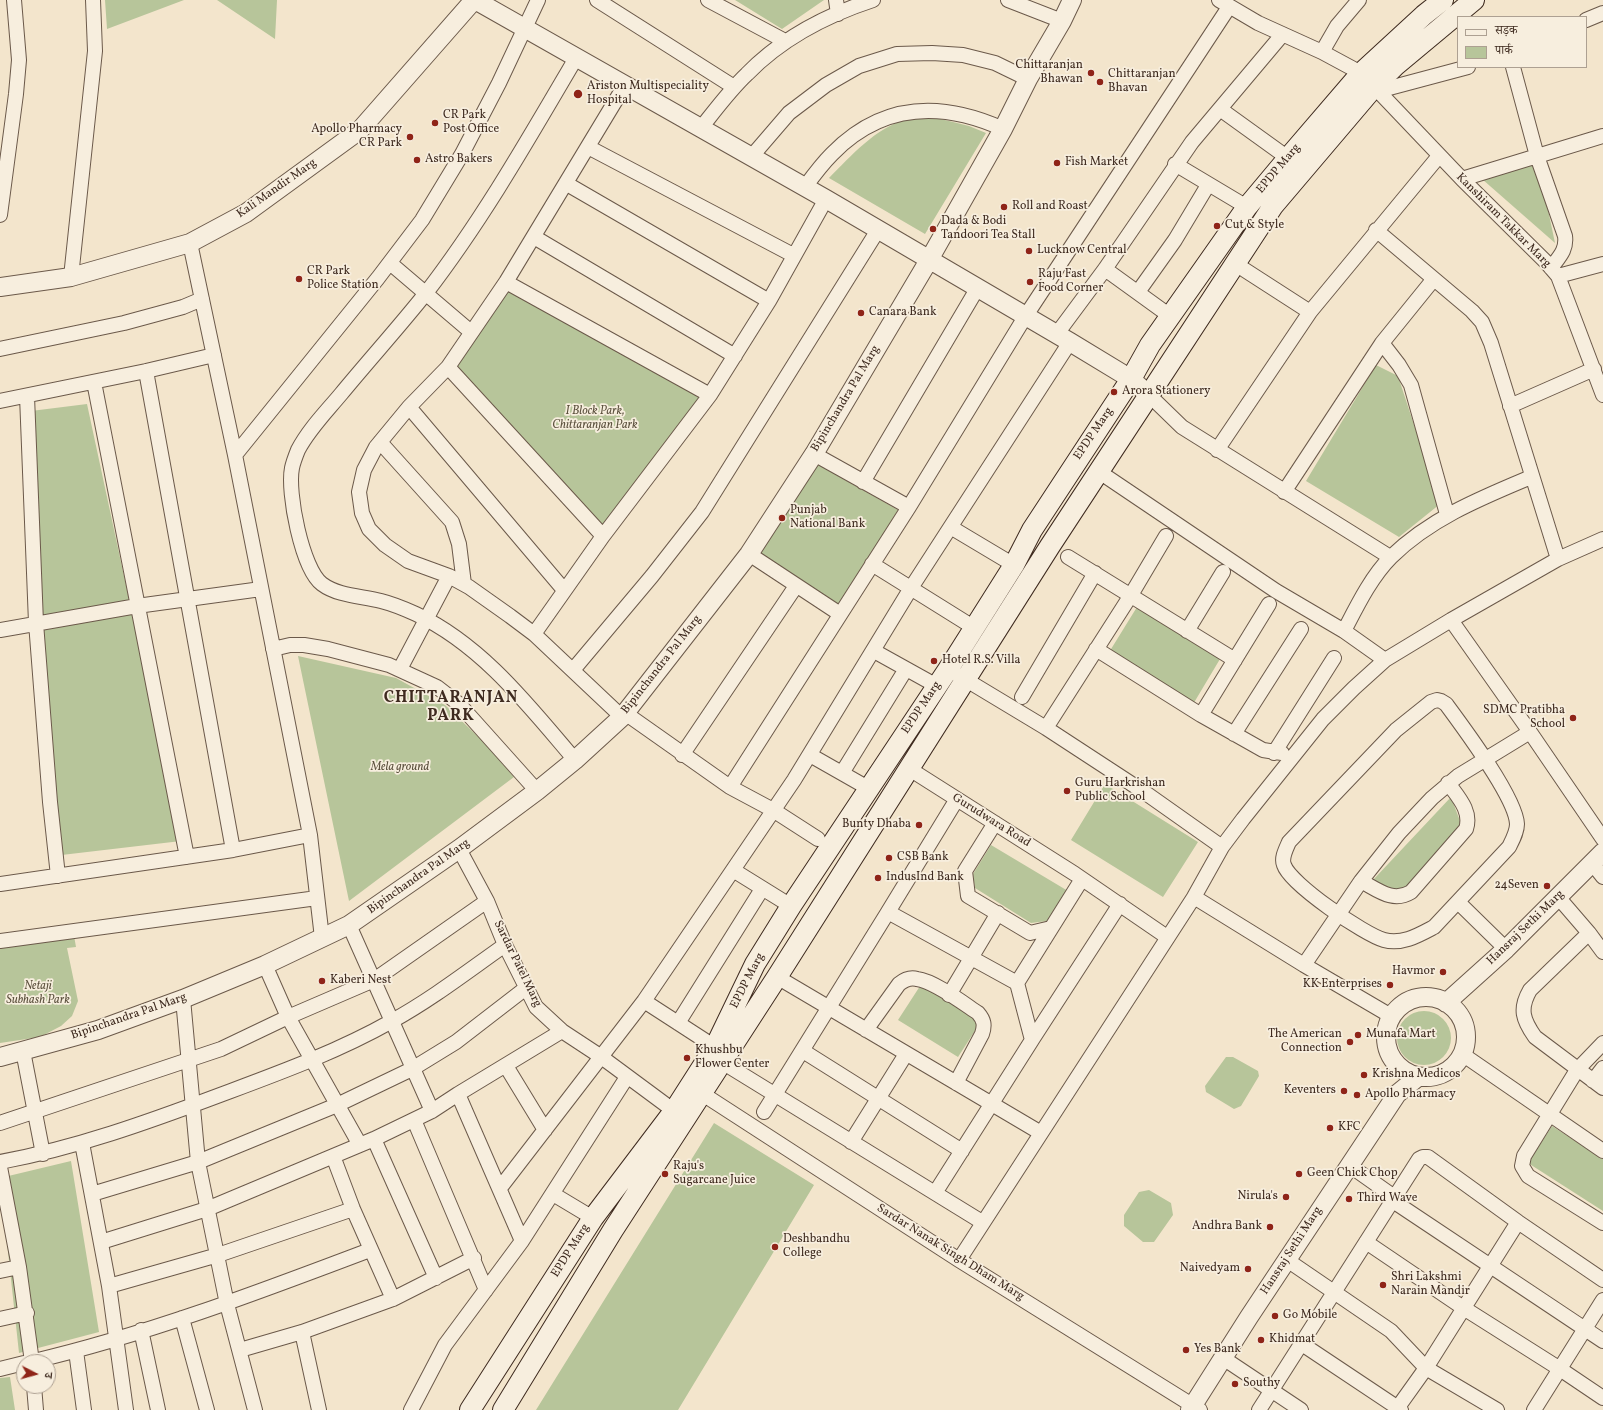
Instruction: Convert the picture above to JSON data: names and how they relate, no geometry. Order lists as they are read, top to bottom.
{
  "streets": {
    "main road": ["EPDP Marg"],
    "street": [
      "Kali Mandir Marg",
      "Kanshiram Takkar Marg",
      "Bipinchandra Pal Marg",
      "Gurudwara Road",
      "Hansraj Sethi Marg",
      "Sardar Patel Marg",
      "Sardar Nanak Singh Dham Marg"
    ]
  },
  "crossings": [
    ["EPDP Marg", "Kanshiram Takkar Marg"],
    ["EPDP Marg", "Gurudwara Road"],
    ["EPDP Marg", "Sardar Patel Marg"],
    ["EPDP Marg", "Sardar Nanak Singh Dham Marg"],
    ["Bipinchandra Pal Marg", "Sardar Patel Marg"],
    ["Hansraj Sethi Marg", "Sardar Nanak Singh Dham Marg"]
  ],
  "districts": ["CHITTARANJAN PARK"],
  "parks": ["I Block Park, Chittaranjan Park", "Mela ground", "Netaji Subhash Park"],
  "places": [
    "Chittaranjan Bhawan",
    "Chittaranjan Bhavan",
    "Ariston Multispeciality Hospital",
    "CR Park Post Office",
    "Apollo Pharmacy CR Park",
    "Astro Bakers",
    "Fish Market",
    "Roll and Roast",
    "Cut & Style",
    "Dada & Bodi Tandoori Tea Stall",
    "Lucknow Central",
    "CR Park Police Station",
    "Raju Fast Food Corner",
    "Canara Bank",
    "Arora Stationery",
    "Punjab National Bank",
    "Hotel R.S. Villa",
    "SDMC Pratibha School",
    "Guru Harkrishan Public School",
    "Bunty Dhaba",
    "CSB Bank",
    "IndusInd Bank",
    "24Seven",
    "Havmor",
    "Kaberi Nest",
    "KK Enterprises",
    "Munafa Mart",
    "The American Connection",
    "Khushbu Flower Center",
    "Krishna Medicos",
    "Keventers",
    "Apollo Pharmacy",
    "KFC",
    "Raju's Sugarcane Juice",
    "Geen Chick Chop",
    "Nirula's",
    "Third Wave",
    "Andhra Bank",
    "Deshbandhu College",
    "Naivedyam",
    "Shri Lakshmi Narain Mandir",
    "Go Mobile",
    "Khidmat",
    "Yes Bank",
    "Southy"
  ],
  "legend": ["सड़क", "पार्क"],
  "north": "right"
}
